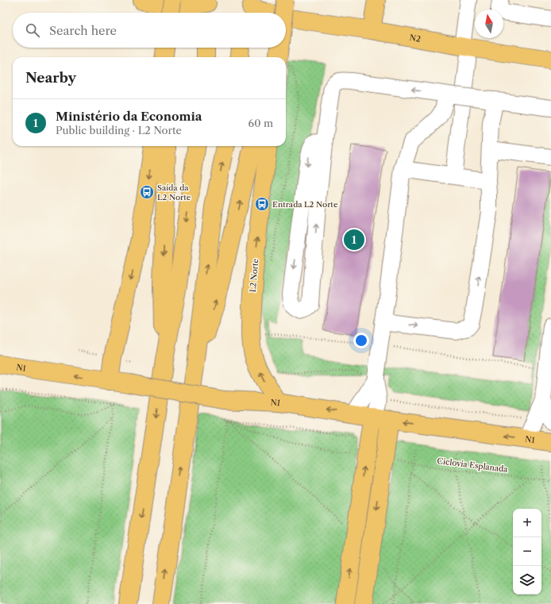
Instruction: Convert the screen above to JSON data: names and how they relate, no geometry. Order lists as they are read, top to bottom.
{
  "streets": {
    "main road": ["N2", "L2 Norte", "N1"],
    "path": ["Ciclovia Esplanada"]
  },
  "crossings": [
    ["L2 Norte", "N1"]
  ],
  "one_way": ["N1"],
  "places": {
    "bus stop": ["Saída da L2 Norte", "Entrada L2 Norte"]
  },
  "north": "top",
  "page": {
    "search": "Search here",
    "heading": "Nearby",
    "list": [
      {
        "mark": "1",
        "name": "Ministério da Economia",
        "note": "Public building · L2 Norte",
        "value": "60 m"
      }
    ],
    "pins": "1",
    "map_buttons": ["+", "−"]
  }
}
